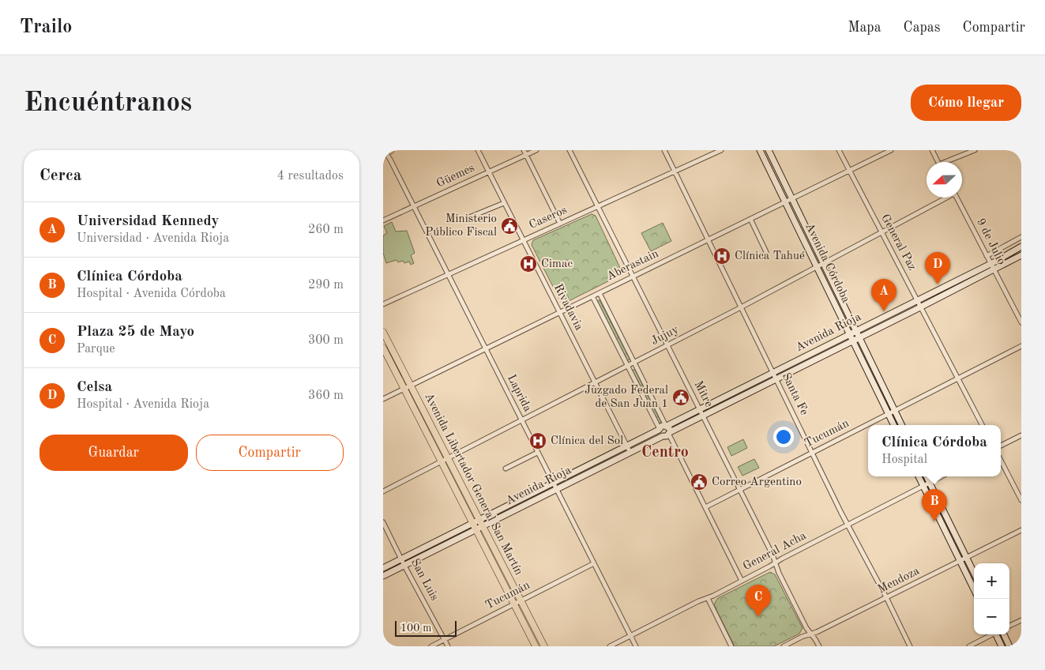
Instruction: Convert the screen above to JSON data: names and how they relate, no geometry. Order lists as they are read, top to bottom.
{
  "streets": {
    "main road": ["Avenida Córdoba", "Avenida Rioja", "Avenida Libertador General San Martín"],
    "street": [
      "Güemes",
      "Caseros",
      "9 de Julio",
      "General Paz",
      "Aberastain",
      "Rivadavia",
      "Jujuy",
      "Laprida",
      "Mitre",
      "Santa Fe",
      "Tucumán",
      "General Acha",
      "San Luis",
      "Mendoza"
    ]
  },
  "crossings": [
    ["Güemes", "Rivadavia"],
    ["Güemes", "Laprida"],
    ["Caseros", "Rivadavia"],
    ["Caseros", "Laprida"],
    ["Caseros", "Mitre"],
    ["Caseros", "Santa Fe"],
    ["9 de Julio", "Avenida Rioja"],
    ["General Paz", "Aberastain"],
    ["General Paz", "Avenida Rioja"],
    ["General Paz", "Jujuy"],
    ["General Paz", "Tucumán"],
    ["Avenida Córdoba", "Aberastain"],
    ["Avenida Córdoba", "Avenida Rioja"],
    ["Avenida Córdoba", "Jujuy"],
    ["Avenida Córdoba", "Tucumán"],
    ["Aberastain", "Rivadavia"],
    ["Aberastain", "Laprida"],
    ["Aberastain", "Mitre"],
    ["Aberastain", "Santa Fe"],
    ["Aberastain", "Avenida Libertador General San Martín"],
    ["Rivadavia", "Avenida Rioja"],
    ["Rivadavia", "Jujuy"],
    ["Avenida Rioja", "Laprida"],
    ["Avenida Rioja", "Mitre"],
    ["Avenida Rioja", "Santa Fe"],
    ["Avenida Rioja", "Avenida Libertador General San Martín"],
    ["Avenida Rioja", "San Luis"],
    ["Jujuy", "Laprida"],
    ["Jujuy", "Mitre"],
    ["Jujuy", "Santa Fe"],
    ["Jujuy", "Avenida Libertador General San Martín"],
    ["Laprida", "Tucumán"],
    ["Laprida", "General Acha"],
    ["Mitre", "Tucumán"],
    ["Mitre", "General Acha"],
    ["Mitre", "Mendoza"],
    ["Santa Fe", "Tucumán"],
    ["Santa Fe", "General Acha"],
    ["Santa Fe", "Mendoza"],
    ["Tucumán", "Avenida Libertador General San Martín"],
    ["Tucumán", "San Luis"]
  ],
  "districts": ["Centro"],
  "places": {
    "public building": ["Ministerio Público Fiscal", "Juzgado Federal de San Juan 1", "Correo Argentino"],
    "hospital": ["Clínica Tahué", "Cimac", "Clínica del Sol"]
  },
  "scale_bar": "100 m",
  "north": "left",
  "page": {
    "header": "Trailo",
    "nav": ["Mapa", "Capas", "Compartir"],
    "buttons": [
      "Cómo llegar",
      ["Guardar", "Compartir"]
    ],
    "title": "Encuéntranos",
    "heading": ["Cerca", "4 resultados"],
    "list": [
      {
        "mark": "A",
        "name": "Universidad Kennedy",
        "note": "Universidad · Avenida Rioja",
        "value": "260 m"
      },
      {
        "mark": "B",
        "name": "Clínica Córdoba",
        "note": "Hospital · Avenida Córdoba",
        "value": "290 m"
      },
      {
        "mark": "C",
        "name": "Plaza 25 de Mayo",
        "note": "Parque",
        "value": "300 m"
      },
      {
        "mark": "D",
        "name": "Celsa",
        "note": "Hospital · Avenida Rioja",
        "value": "360 m"
      }
    ],
    "pins": [
      "D",
      "A",
      "B",
      "C"
    ],
    "popup": ["Clínica Córdoba", "Hospital"],
    "map_buttons": ["+", "−"],
    "scale": "100 m"
  }
}
